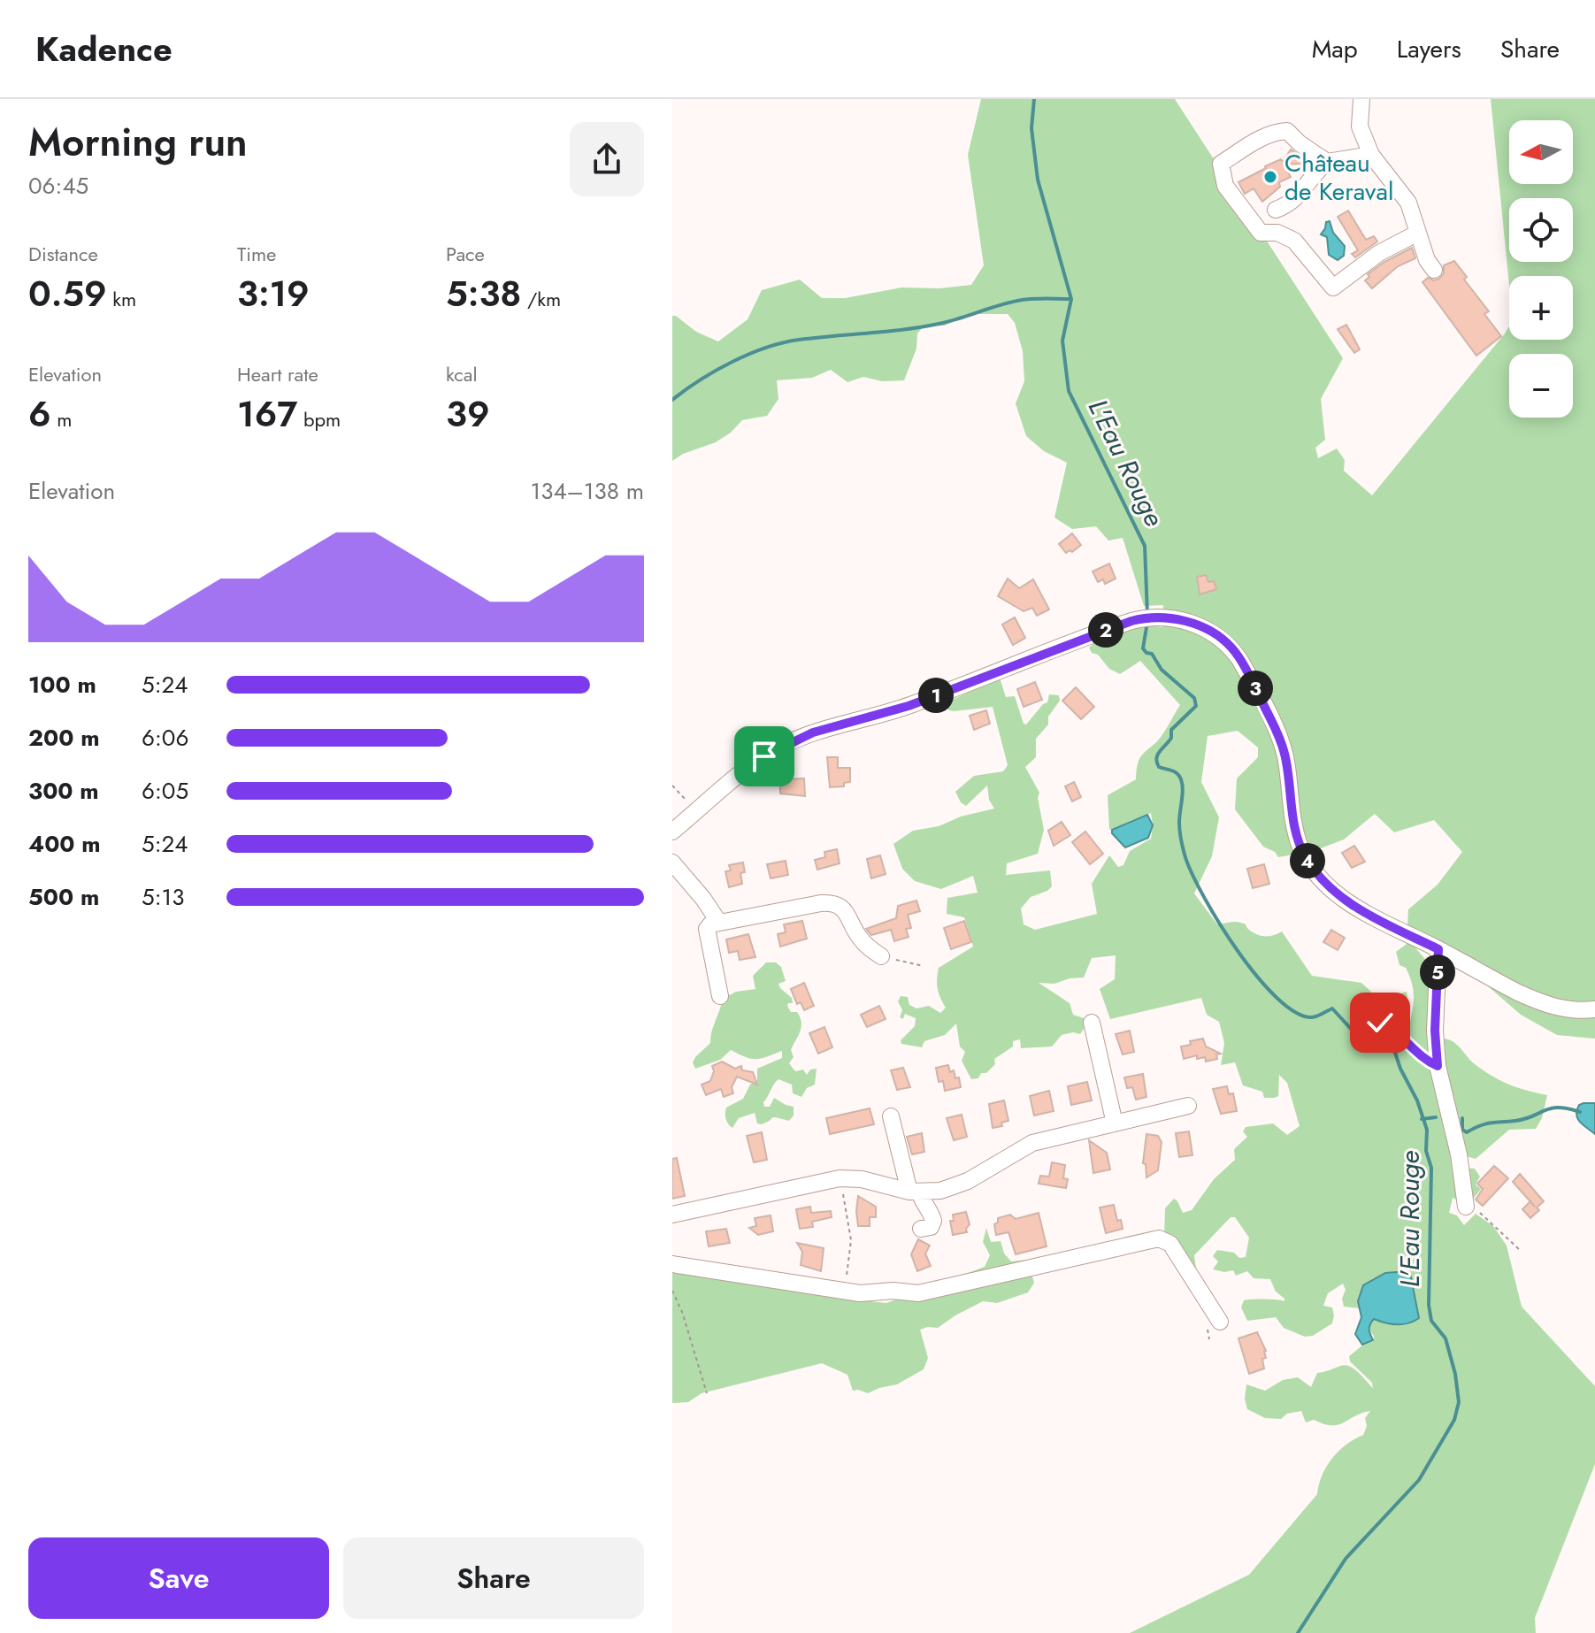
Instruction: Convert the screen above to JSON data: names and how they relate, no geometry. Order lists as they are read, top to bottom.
{
  "water": ["L'Eau Rouge"],
  "places": ["Château de Keraval"],
  "north": "left",
  "page": {
    "header": "Kadence",
    "nav": ["Map", "Layers", "Share"],
    "heading": ["Morning run", "06:45"],
    "map_buttons": ["+", "−"],
    "stats": [
      ["Distance", "0.59 km"],
      ["Time", "3:19"],
      ["Pace", "5:38 /km"],
      ["Elevation", "6 m"],
      ["Heart rate", "167 bpm"],
      ["kcal", "39"]
    ],
    "chart": ["Elevation", "134–138 m"],
    "pins": [
      "2",
      "3",
      "1",
      "4",
      "5"
    ],
    "list": [
      {
        "name": "100 m",
        "note": "5:24"
      },
      {
        "name": "200 m",
        "note": "6:06"
      },
      {
        "name": "300 m",
        "note": "6:05"
      },
      {
        "name": "400 m",
        "note": "5:24"
      },
      {
        "name": "500 m",
        "note": "5:13"
      }
    ],
    "buttons": ["Save", "Share"]
  }
}
